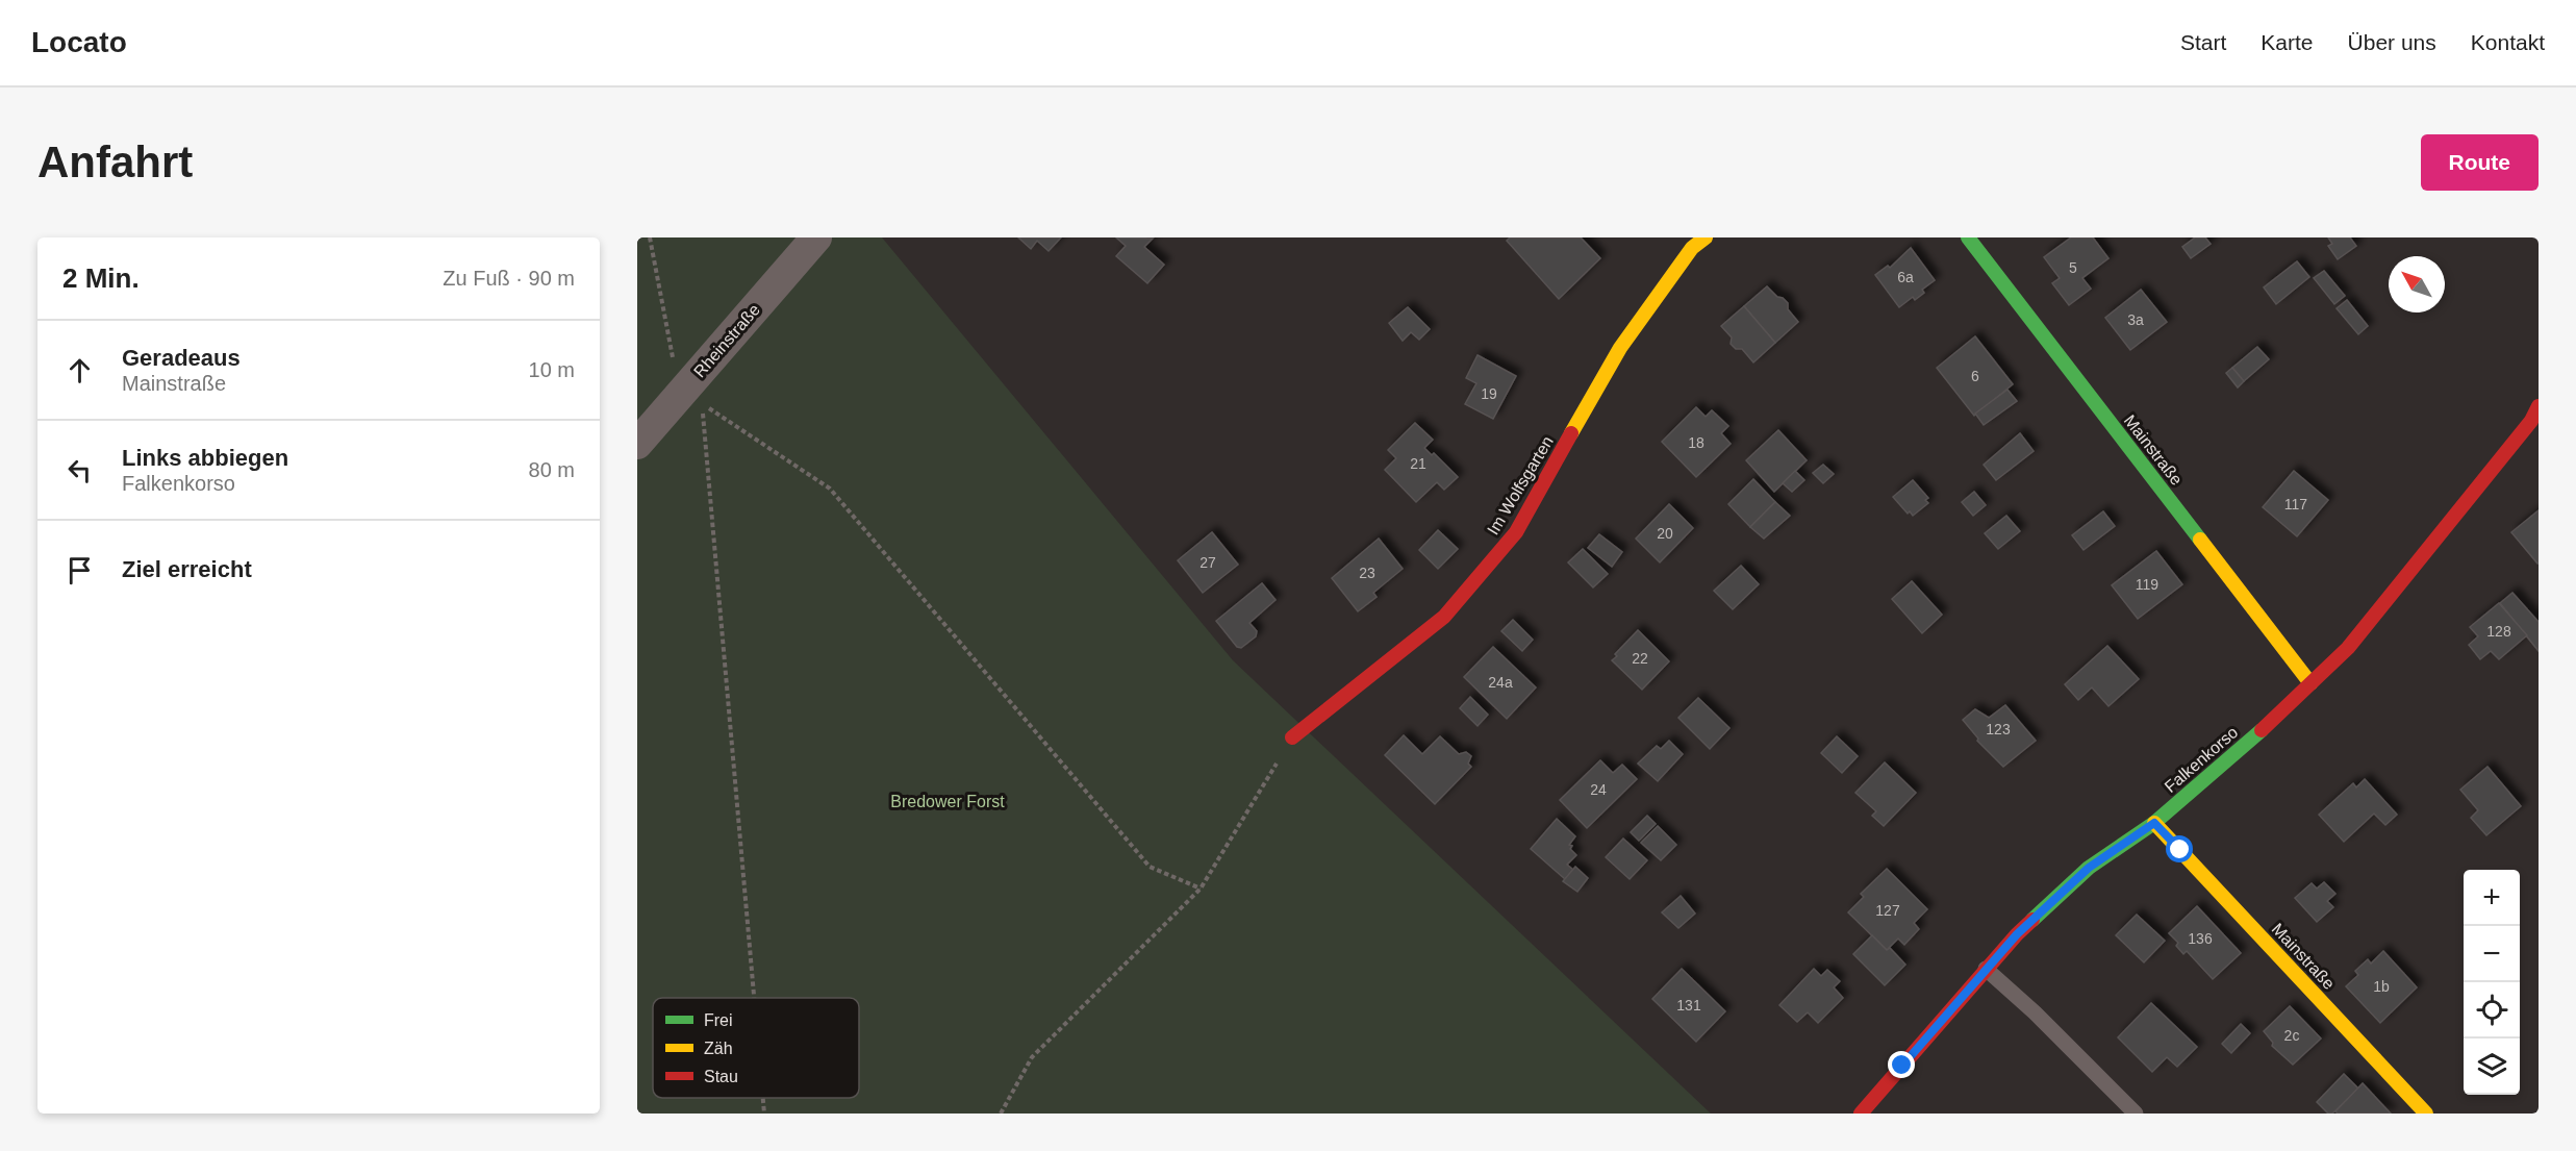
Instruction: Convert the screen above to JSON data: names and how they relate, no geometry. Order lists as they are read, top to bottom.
{
  "streets": {
    "street": [
      "Rheinstraße",
      "Mainstraße",
      "Im Wolfsgarten",
      "Falkenkorso"
    ]
  },
  "crossings": [
    ["Mainstraße", "Falkenkorso"]
  ],
  "parks": ["Bredower Forst"],
  "house_numbers": [
    "5",
    "6a",
    "3a",
    "6",
    "19",
    "18",
    "21",
    "117",
    "20",
    "27",
    "23",
    "119",
    "128",
    "22",
    "24a",
    "123",
    "24",
    "127",
    "136",
    "1b",
    "131",
    "2c"
  ],
  "legend": ["Frei", "Zäh", "Stau"],
  "north": "top left",
  "page": {
    "header": "Locato",
    "nav": [
      "Start",
      "Karte",
      "Über uns",
      "Kontakt"
    ],
    "buttons": "Route",
    "title": "Anfahrt",
    "heading": ["2 Min.", "Zu Fuß · 90 m"],
    "list": [
      ["Geradeaus", "Mainstraße", "10 m"],
      ["Links abbiegen", "Falkenkorso", "80 m"],
      "Ziel erreicht"
    ],
    "map_buttons": ["+", "−"]
  }
}
